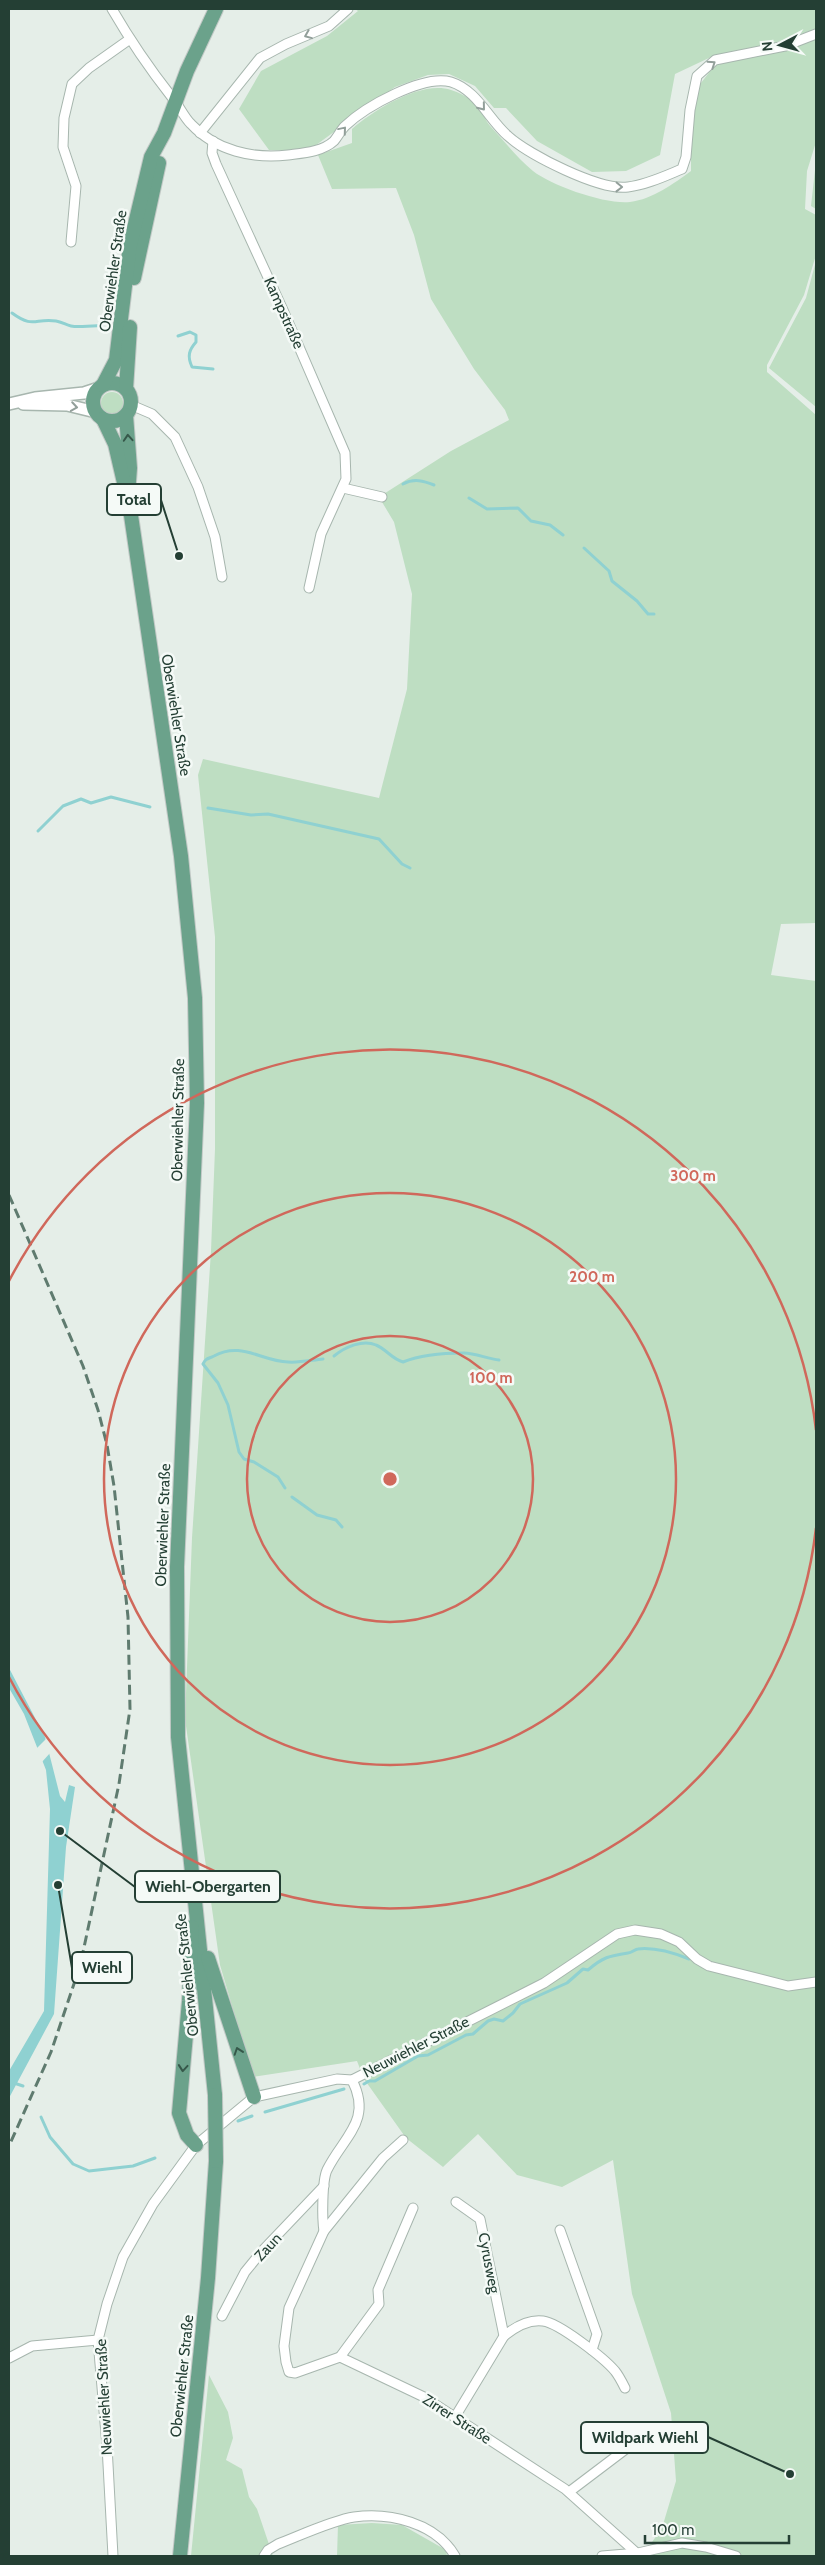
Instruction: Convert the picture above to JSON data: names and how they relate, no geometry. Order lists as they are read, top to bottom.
{
  "streets": {
    "main road": ["Oberwiehler Straße"],
    "street": [
      "Kampstraße",
      "Neuwiehler Straße",
      "Zaun",
      "Cyrusweg",
      "Zirrer Straße"
    ]
  },
  "crossings": [
    ["Neuwiehler Straße", "Zaun"],
    ["Zaun", "Zirrer Straße"]
  ],
  "places": [
    "Total",
    "Wiehl-Obergarten",
    "Wiehl",
    "Wildpark Wiehl"
  ],
  "scale_bar": "100 m",
  "north": "left",
  "rings": ["300 m", "200 m", "100 m"]
}
